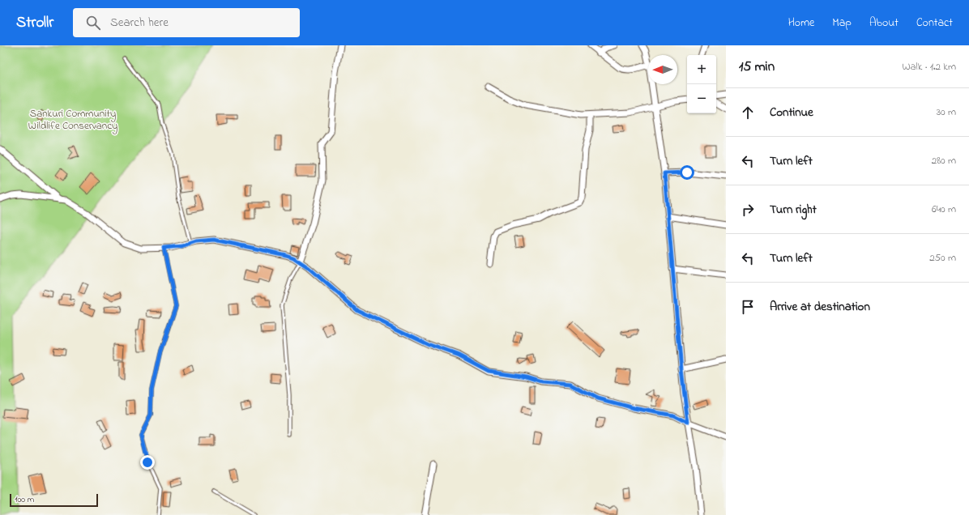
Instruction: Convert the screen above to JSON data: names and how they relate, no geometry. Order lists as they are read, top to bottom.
{
  "parks": ["Sankuri Community Wildlife Conservancy"],
  "scale_bar": "100 m",
  "north": "left",
  "page": {
    "header": "Strollr",
    "search": "Search here",
    "nav": [
      "Home",
      "Map",
      "About",
      "Contact"
    ],
    "heading": ["15 min", "Walk · 1.2 km"],
    "map_buttons": ["+", "−"],
    "list": [
      ["Continue", "30 m"],
      ["Turn left", "280 m"],
      ["Turn right", "640 m"],
      ["Turn left", "250 m"],
      "Arrive at destination"
    ],
    "scale": "100 m"
  }
}
